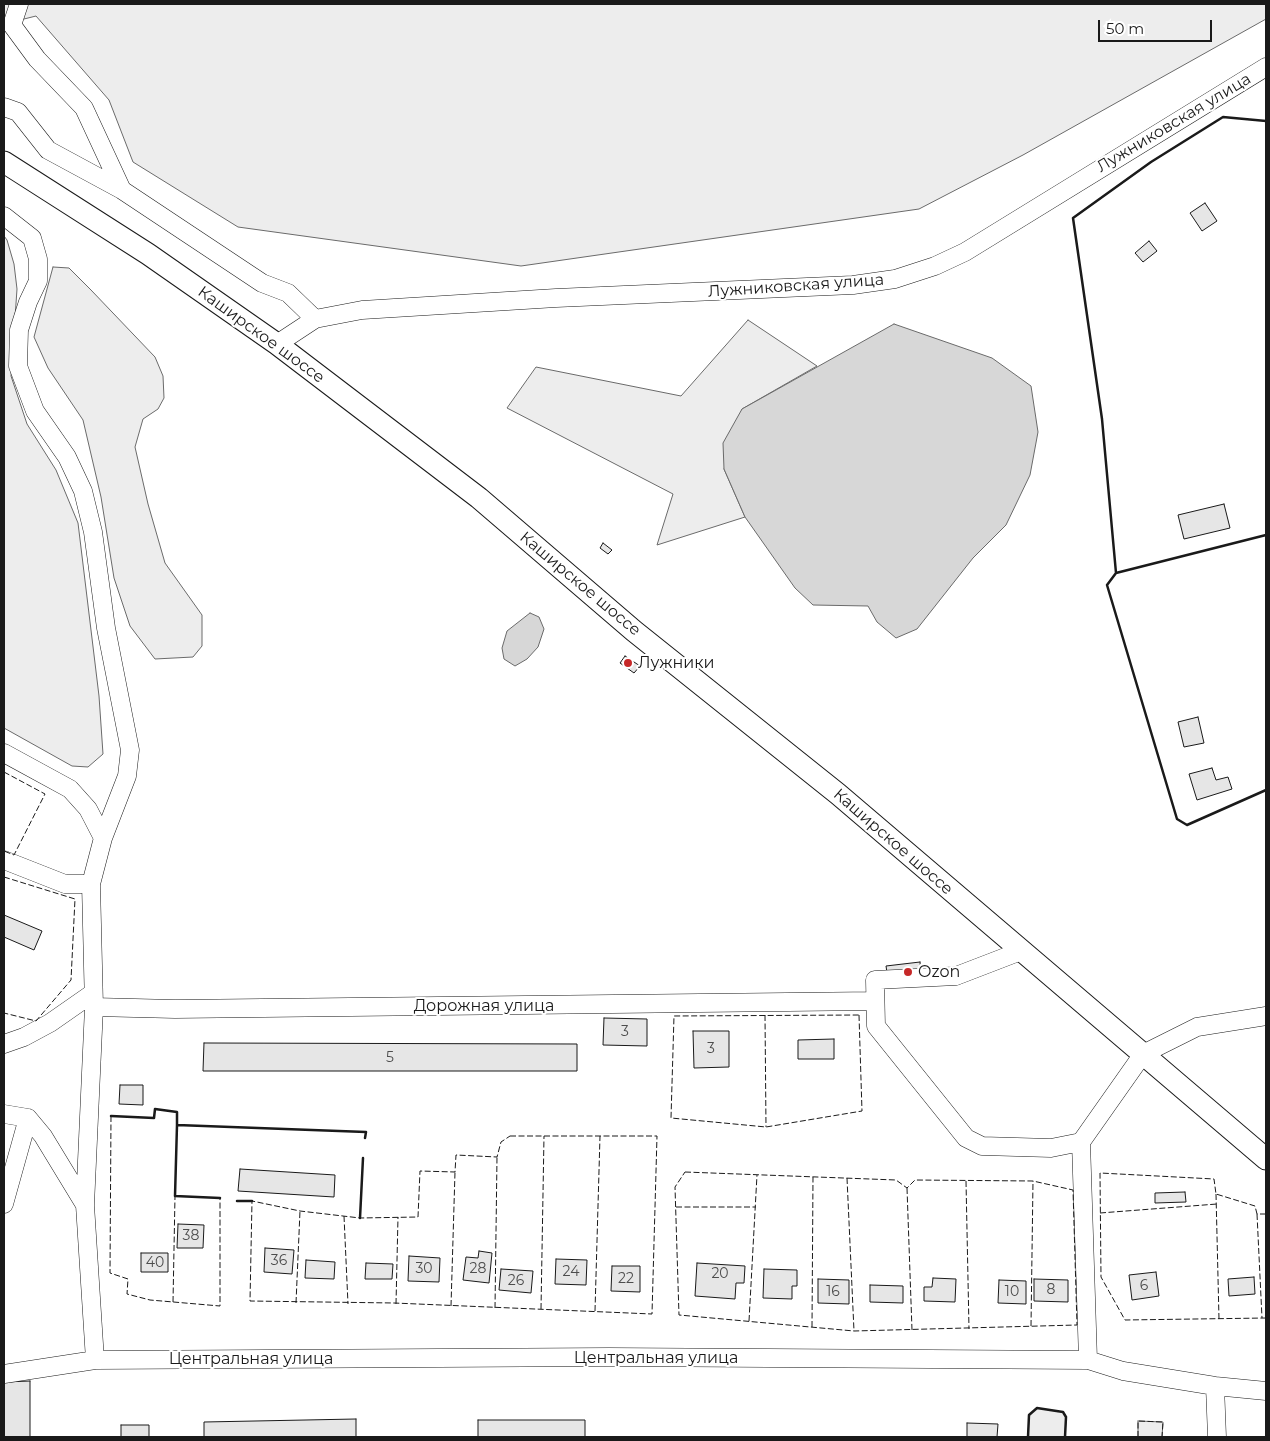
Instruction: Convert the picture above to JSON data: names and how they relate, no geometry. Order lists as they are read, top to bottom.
{
  "streets": {
    "main road": ["Каширское шоссе"],
    "street": ["Лужниковская улица", "Дорожная улица", "Центральная улица"]
  },
  "crossings": [
    ["Лужниковская улица", "Каширское шоссе"]
  ],
  "places": ["Лужники", "Ozon"],
  "house_numbers": [
    "3",
    "3",
    "5",
    "38",
    "36",
    "40",
    "30",
    "28",
    "24",
    "20",
    "22",
    "26",
    "6",
    "8",
    "16",
    "10"
  ],
  "scale_bar": "50 m"
}
